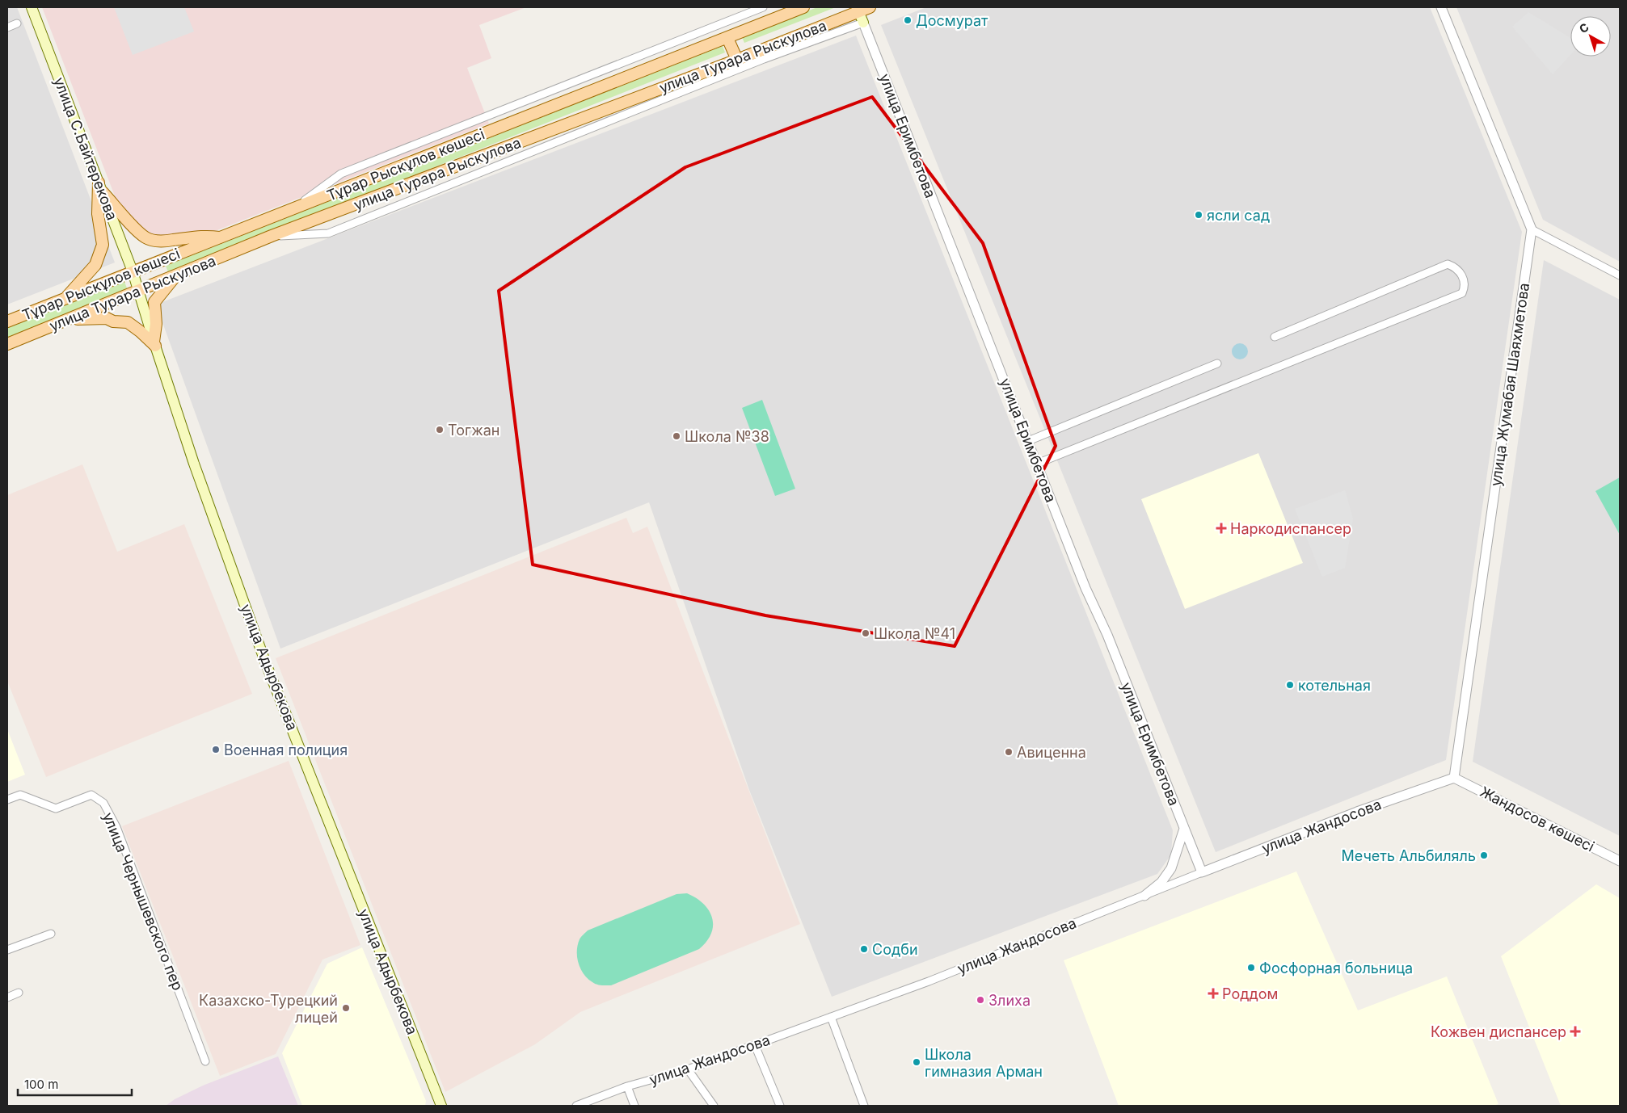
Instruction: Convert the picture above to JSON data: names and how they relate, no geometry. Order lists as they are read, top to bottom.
{
  "streets": {
    "main road": [
      "улица Турара Рыскулова",
      "улица Еримбетова",
      "улица С.Байтерекова",
      "Тұрар Рыскұлов көшесі",
      "улица Адырбекова"
    ],
    "street": [
      "улица Жумабая Шаяхметова",
      "Жандосов көшесі",
      "улица Жандосова",
      "улица Чернышевского пер"
    ]
  },
  "crossings": [
    ["улица Турара Рыскулова", "улица Еримбетова"],
    ["улица Турара Рыскулова", "улица С.Байтерекова"],
    ["улица Турара Рыскулова", "улица Адырбекова"],
    ["улица Еримбетова", "улица Жандосова"],
    ["улица С.Байтерекова", "Тұрар Рыскұлов көшесі"],
    ["улица С.Байтерекова", "улица Адырбекова"],
    ["улица Жумабая Шаяхметова", "Жандосов көшесі"],
    ["улица Жумабая Шаяхметова", "улица Жандосова"],
    ["Жандосов көшесі", "улица Жандосова"]
  ],
  "places": {
    "other": [
      "Досмурат",
      "ясли сад",
      "Тогжан",
      "Школа №38",
      "Школа №41",
      "котельная",
      "Военная полиция",
      "Авиценна",
      "Мечеть Альбиляль",
      "Содби",
      "Фосфорная больница",
      "Злиха",
      "Казахско-Турецкий лицей",
      "Школа гимназия Арман"
    ],
    "health": ["Наркодиспансер", "Роддом", "Кожвен диспансер"]
  },
  "scale_bar": "100 m",
  "north": "top left"
}
